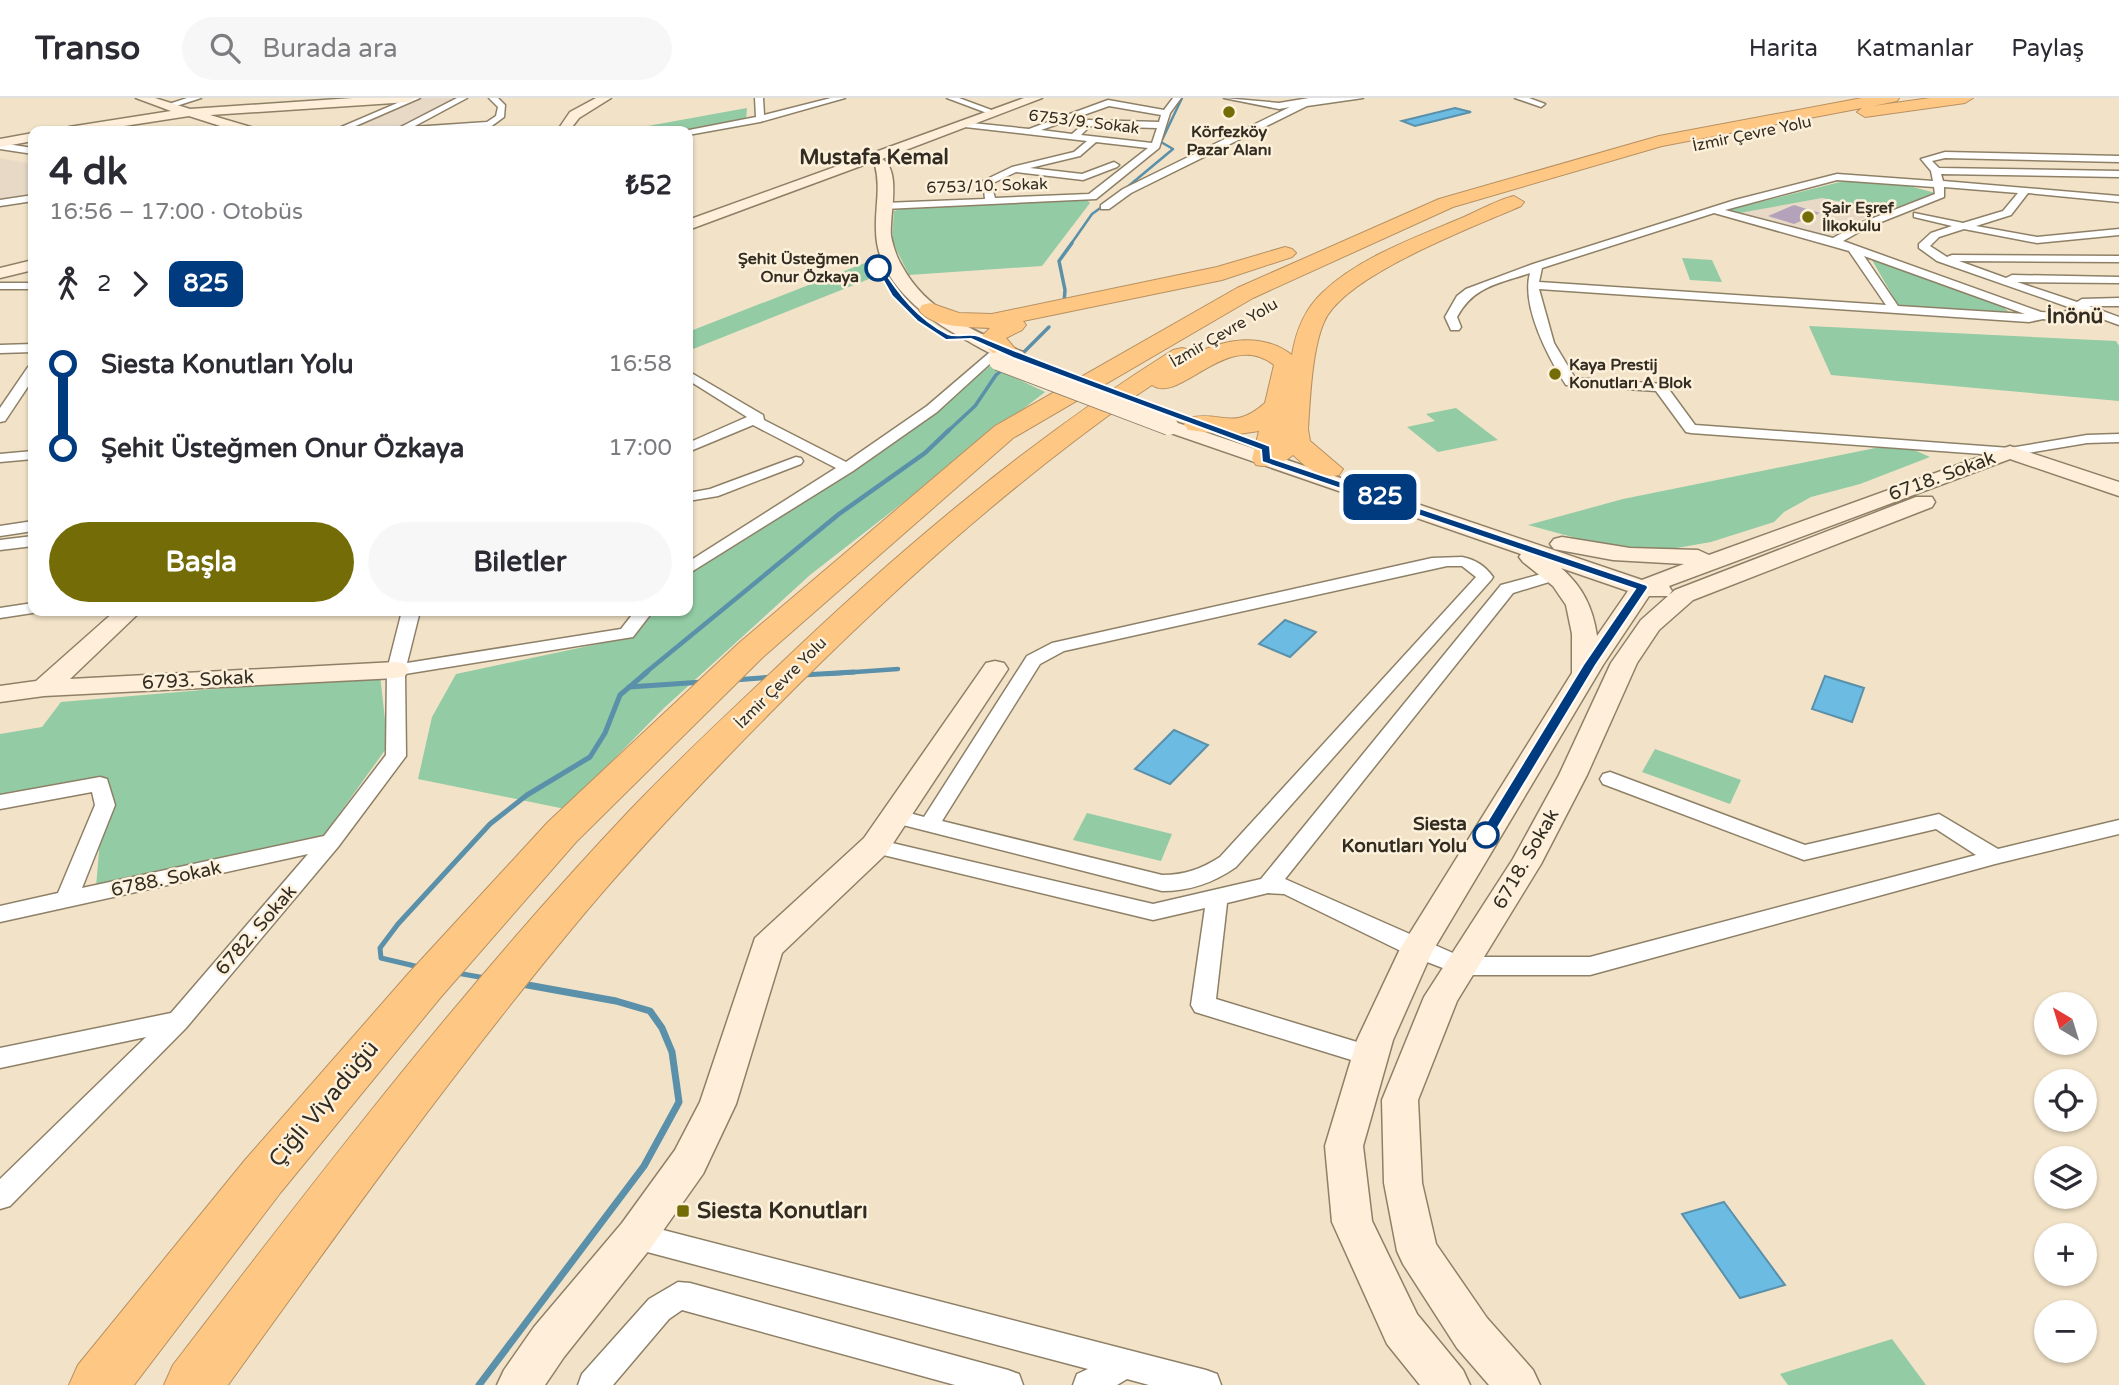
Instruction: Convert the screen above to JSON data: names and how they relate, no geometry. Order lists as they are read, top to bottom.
{
  "streets": {
    "highway": ["İzmir Çevre Yolu", "Çiğli Viyadüğü"],
    "street": [
      "6753/9. Sokak",
      "6753/10. Sokak",
      "6718. Sokak",
      "6793. Sokak",
      "6788. Sokak",
      "6782. Sokak"
    ]
  },
  "crossings": [
    ["6753/9. Sokak", "6753/10. Sokak"],
    ["İzmir Çevre Yolu", "Çiğli Viyadüğü"],
    ["6793. Sokak", "6782. Sokak"],
    ["6788. Sokak", "6782. Sokak"]
  ],
  "districts": ["Mustafa Kemal", "İnönü"],
  "places": {
    "other": [
      "Körfezköy Pazar Alanı",
      "Şair Eşref İlkokulu",
      "Şehit Üsteğmen Onur Özkaya",
      "Kaya Prestij Konutları A Blok",
      "Siesta Konutları Yolu"
    ],
    "transit": ["Siesta Konutları"]
  },
  "lines": ["bus line 825"],
  "north": "top left",
  "page": {
    "header": "Transo",
    "search": "Burada ara",
    "nav": ["Harita", "Katmanlar", "Paylaş"],
    "on_map": "825",
    "heading": ["4 dk", "16:56 – 17:00 · Otobüs", "₺52"],
    "legs": ["2", "825"],
    "list": [
      {
        "name": "Siesta Konutları Yolu",
        "value": "16:58"
      },
      {
        "name": "Şehit Üsteğmen Onur Özkaya",
        "value": "17:00"
      }
    ],
    "buttons": ["Başla", "Biletler"],
    "map_buttons": ["+", "−"]
  }
}
